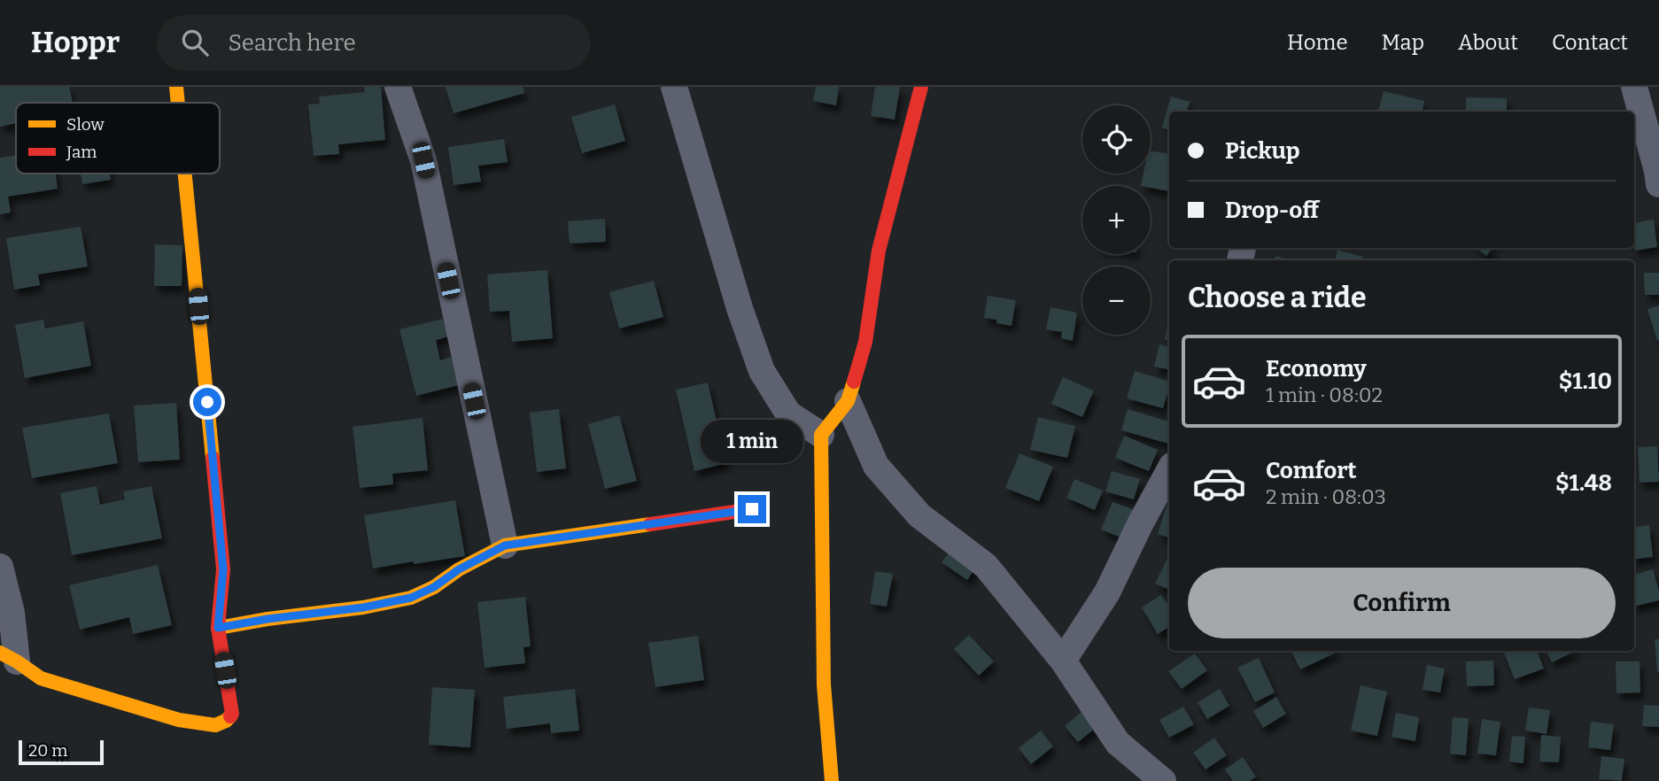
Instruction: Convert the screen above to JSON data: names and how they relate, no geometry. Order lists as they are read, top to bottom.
{
  "legend": ["Slow", "Jam"],
  "scale_bar": "20 m",
  "page": {
    "header": "Hoppr",
    "search": "Search here",
    "nav": [
      "Home",
      "Map",
      "About",
      "Contact"
    ],
    "map_buttons": ["+", "−"],
    "banner": ["Pickup", "Drop-off"],
    "heading": "Choose a ride",
    "list": [
      {
        "name": "Economy",
        "note": "1 min · 08:02",
        "value": "$1.10"
      },
      {
        "name": "Comfort",
        "note": "2 min · 08:03",
        "value": "$1.48"
      }
    ],
    "bubble": "1 min",
    "buttons": "Confirm",
    "scale": "20 m"
  }
}
